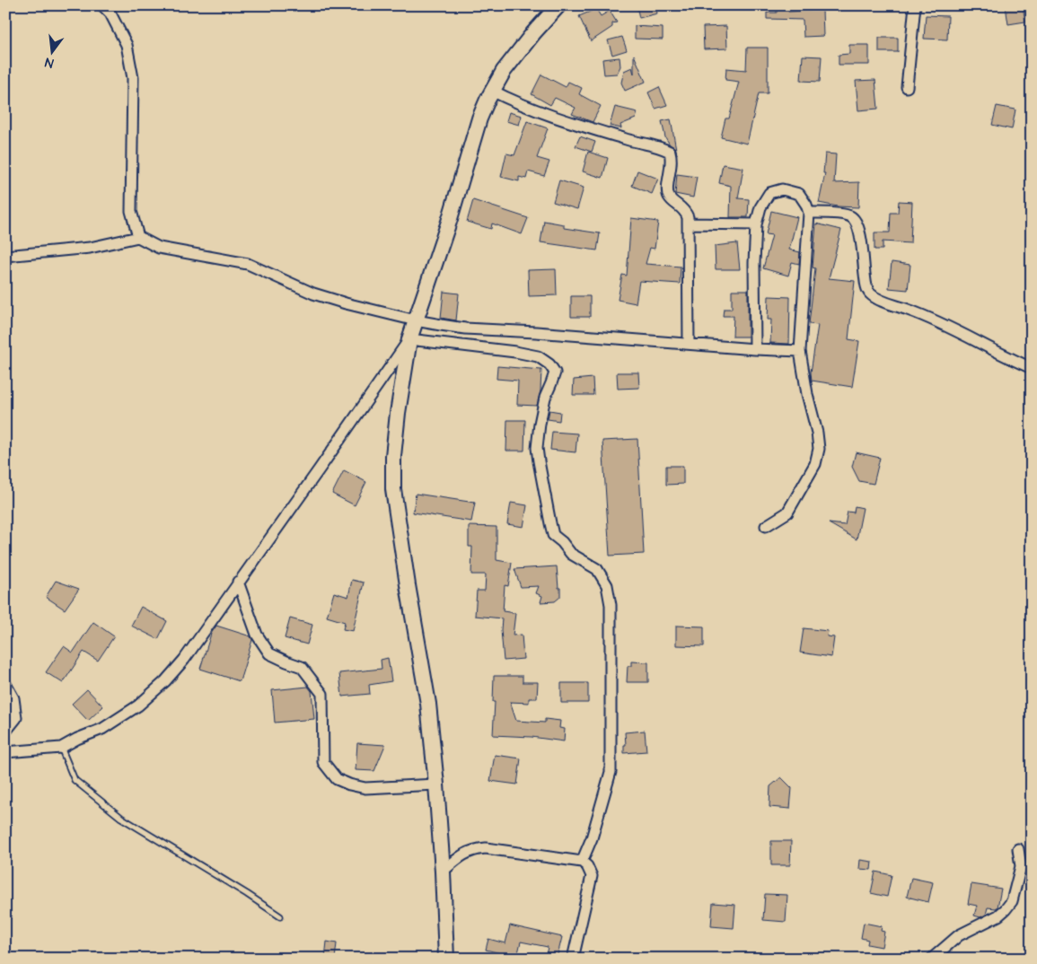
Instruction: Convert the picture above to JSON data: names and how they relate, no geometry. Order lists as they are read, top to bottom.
{
  "north": "bottom"
}
